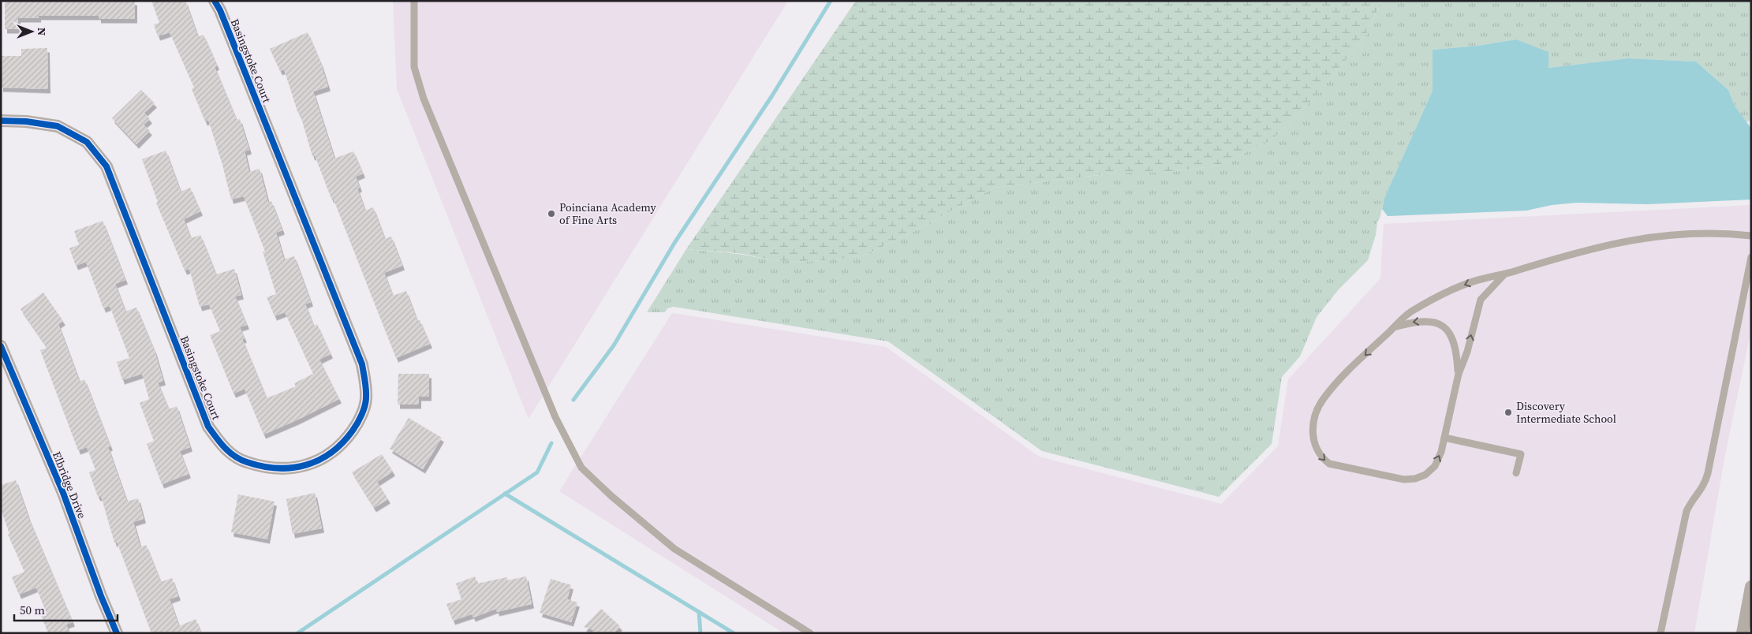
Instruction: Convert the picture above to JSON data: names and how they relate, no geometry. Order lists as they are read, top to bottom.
{
  "streets": {
    "street": ["Basingstoke Court", "Elbridge Drive"]
  },
  "places": ["Poinciana Academy of Fine Arts", "Discovery Intermediate School"],
  "scale_bar": "50 m",
  "north": "right"
}
